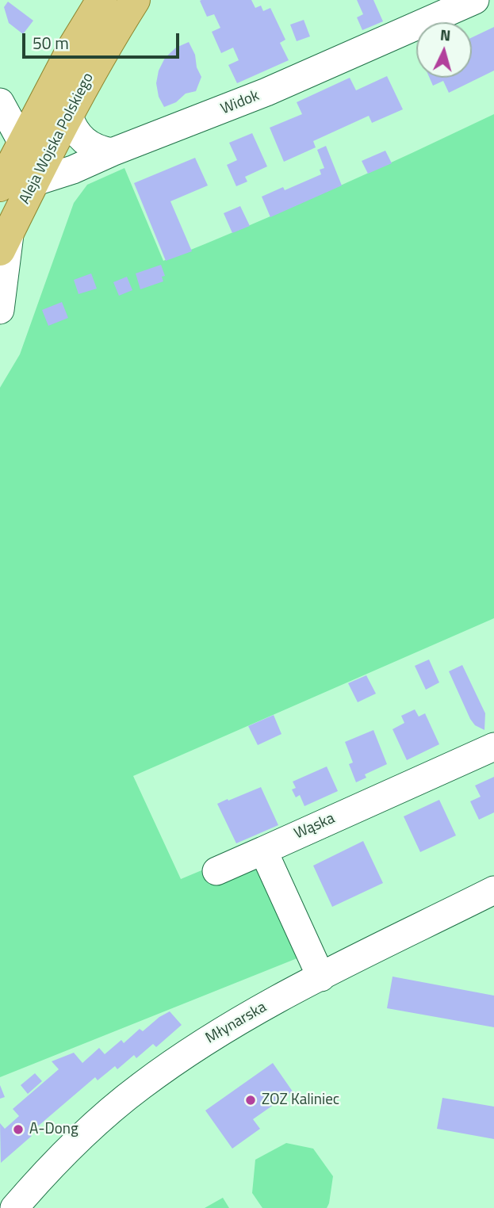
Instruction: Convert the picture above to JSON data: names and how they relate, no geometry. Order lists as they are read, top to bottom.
{
  "streets": {
    "main road": ["Aleja Wojska Polskiego"],
    "street": ["Widok", "Wąska", "Młynarska"]
  },
  "crossings": [
    ["Widok", "Aleja Wojska Polskiego"]
  ],
  "places": ["ZOZ Kaliniec", "A-Dong"],
  "scale_bar": "50 m",
  "north": "top"
}
